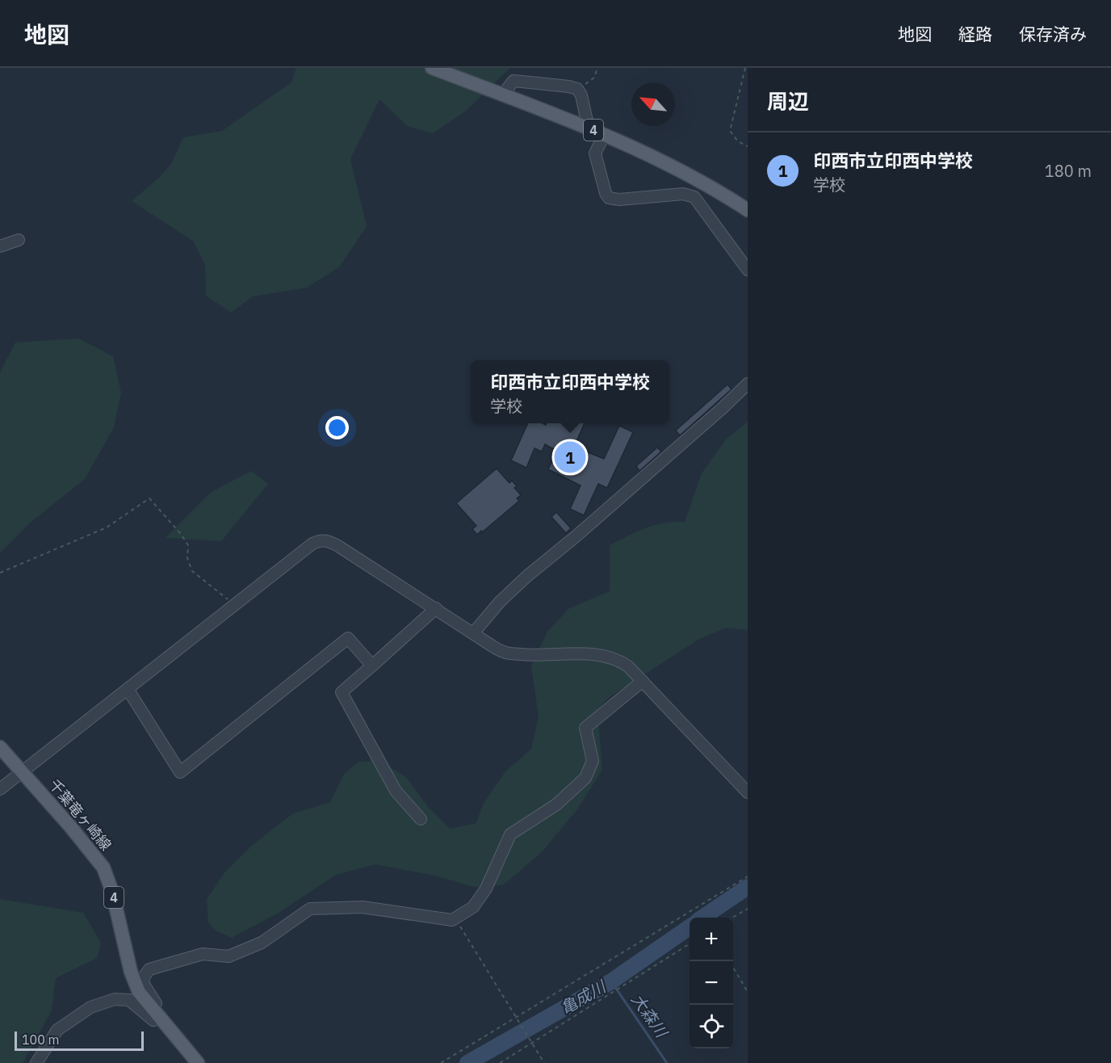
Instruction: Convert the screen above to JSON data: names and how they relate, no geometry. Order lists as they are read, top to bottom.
{
  "streets": {
    "main road": ["4", "千葉竜ヶ崎線"]
  },
  "water": ["亀成川", "大森川"],
  "scale_bar": "100 m",
  "north": "top left",
  "page": {
    "header": "地図",
    "nav": ["地図", "経路", "保存済み"],
    "heading": "周辺",
    "list": [
      {
        "mark": "1",
        "name": "印西市立印西中学校",
        "note": "学校",
        "value": "180 m"
      }
    ],
    "popup": ["印西市立印西中学校", "学校"],
    "pins": "1",
    "map_buttons": ["+", "−"],
    "scale": "100 m"
  }
}
